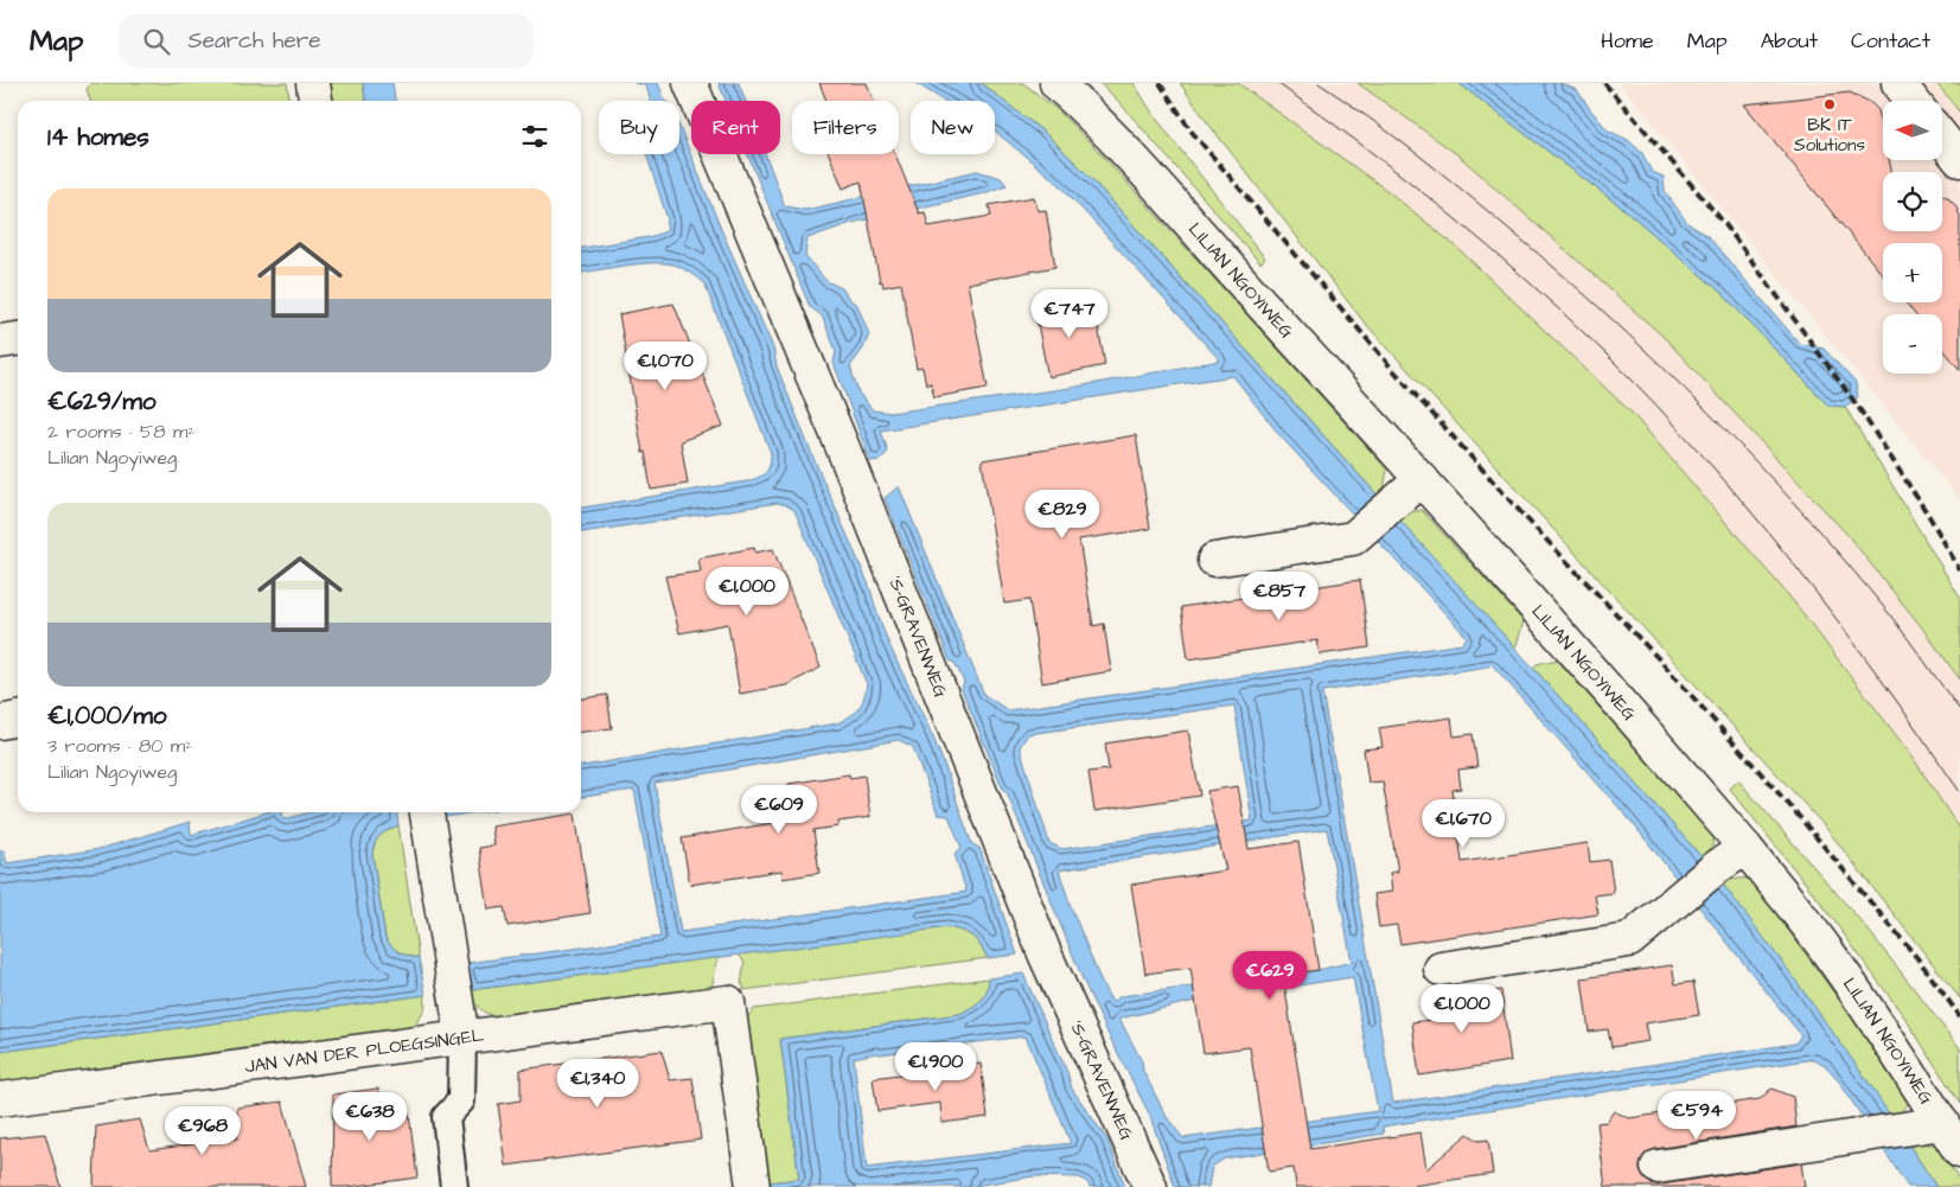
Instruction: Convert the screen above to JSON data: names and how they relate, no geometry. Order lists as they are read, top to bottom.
{
  "streets": {
    "street": ["LILIAN NGOYIWEG", "'S-GRAVENWEG", "JAN VAN DER PLOEGSINGEL"]
  },
  "places": ["BK IT Solutions"],
  "north": "left",
  "page": {
    "header": "Map",
    "search": "Search here",
    "nav": [
      "Home",
      "Map",
      "About",
      "Contact"
    ],
    "map_buttons": ["+", "−"],
    "chip": [
      "Buy",
      "Rent",
      "Filters",
      "New"
    ],
    "heading": "14 homes",
    "list": [
      {
        "name": "€629/mo",
        "note": "2 rooms · 58 m² · Lilian Ngoyiweg"
      },
      {
        "name": "€1,000/mo",
        "note": "3 rooms · 80 m² · Lilian Ngoyiweg"
      }
    ],
    "price": [
      "€747",
      "€1,070",
      "€829",
      "€1,000",
      "€857",
      "€609",
      "€1,670",
      "€629",
      "€1,000",
      "€1,900",
      "€1,340",
      "€594",
      "€638",
      "€968"
    ]
  }
}
